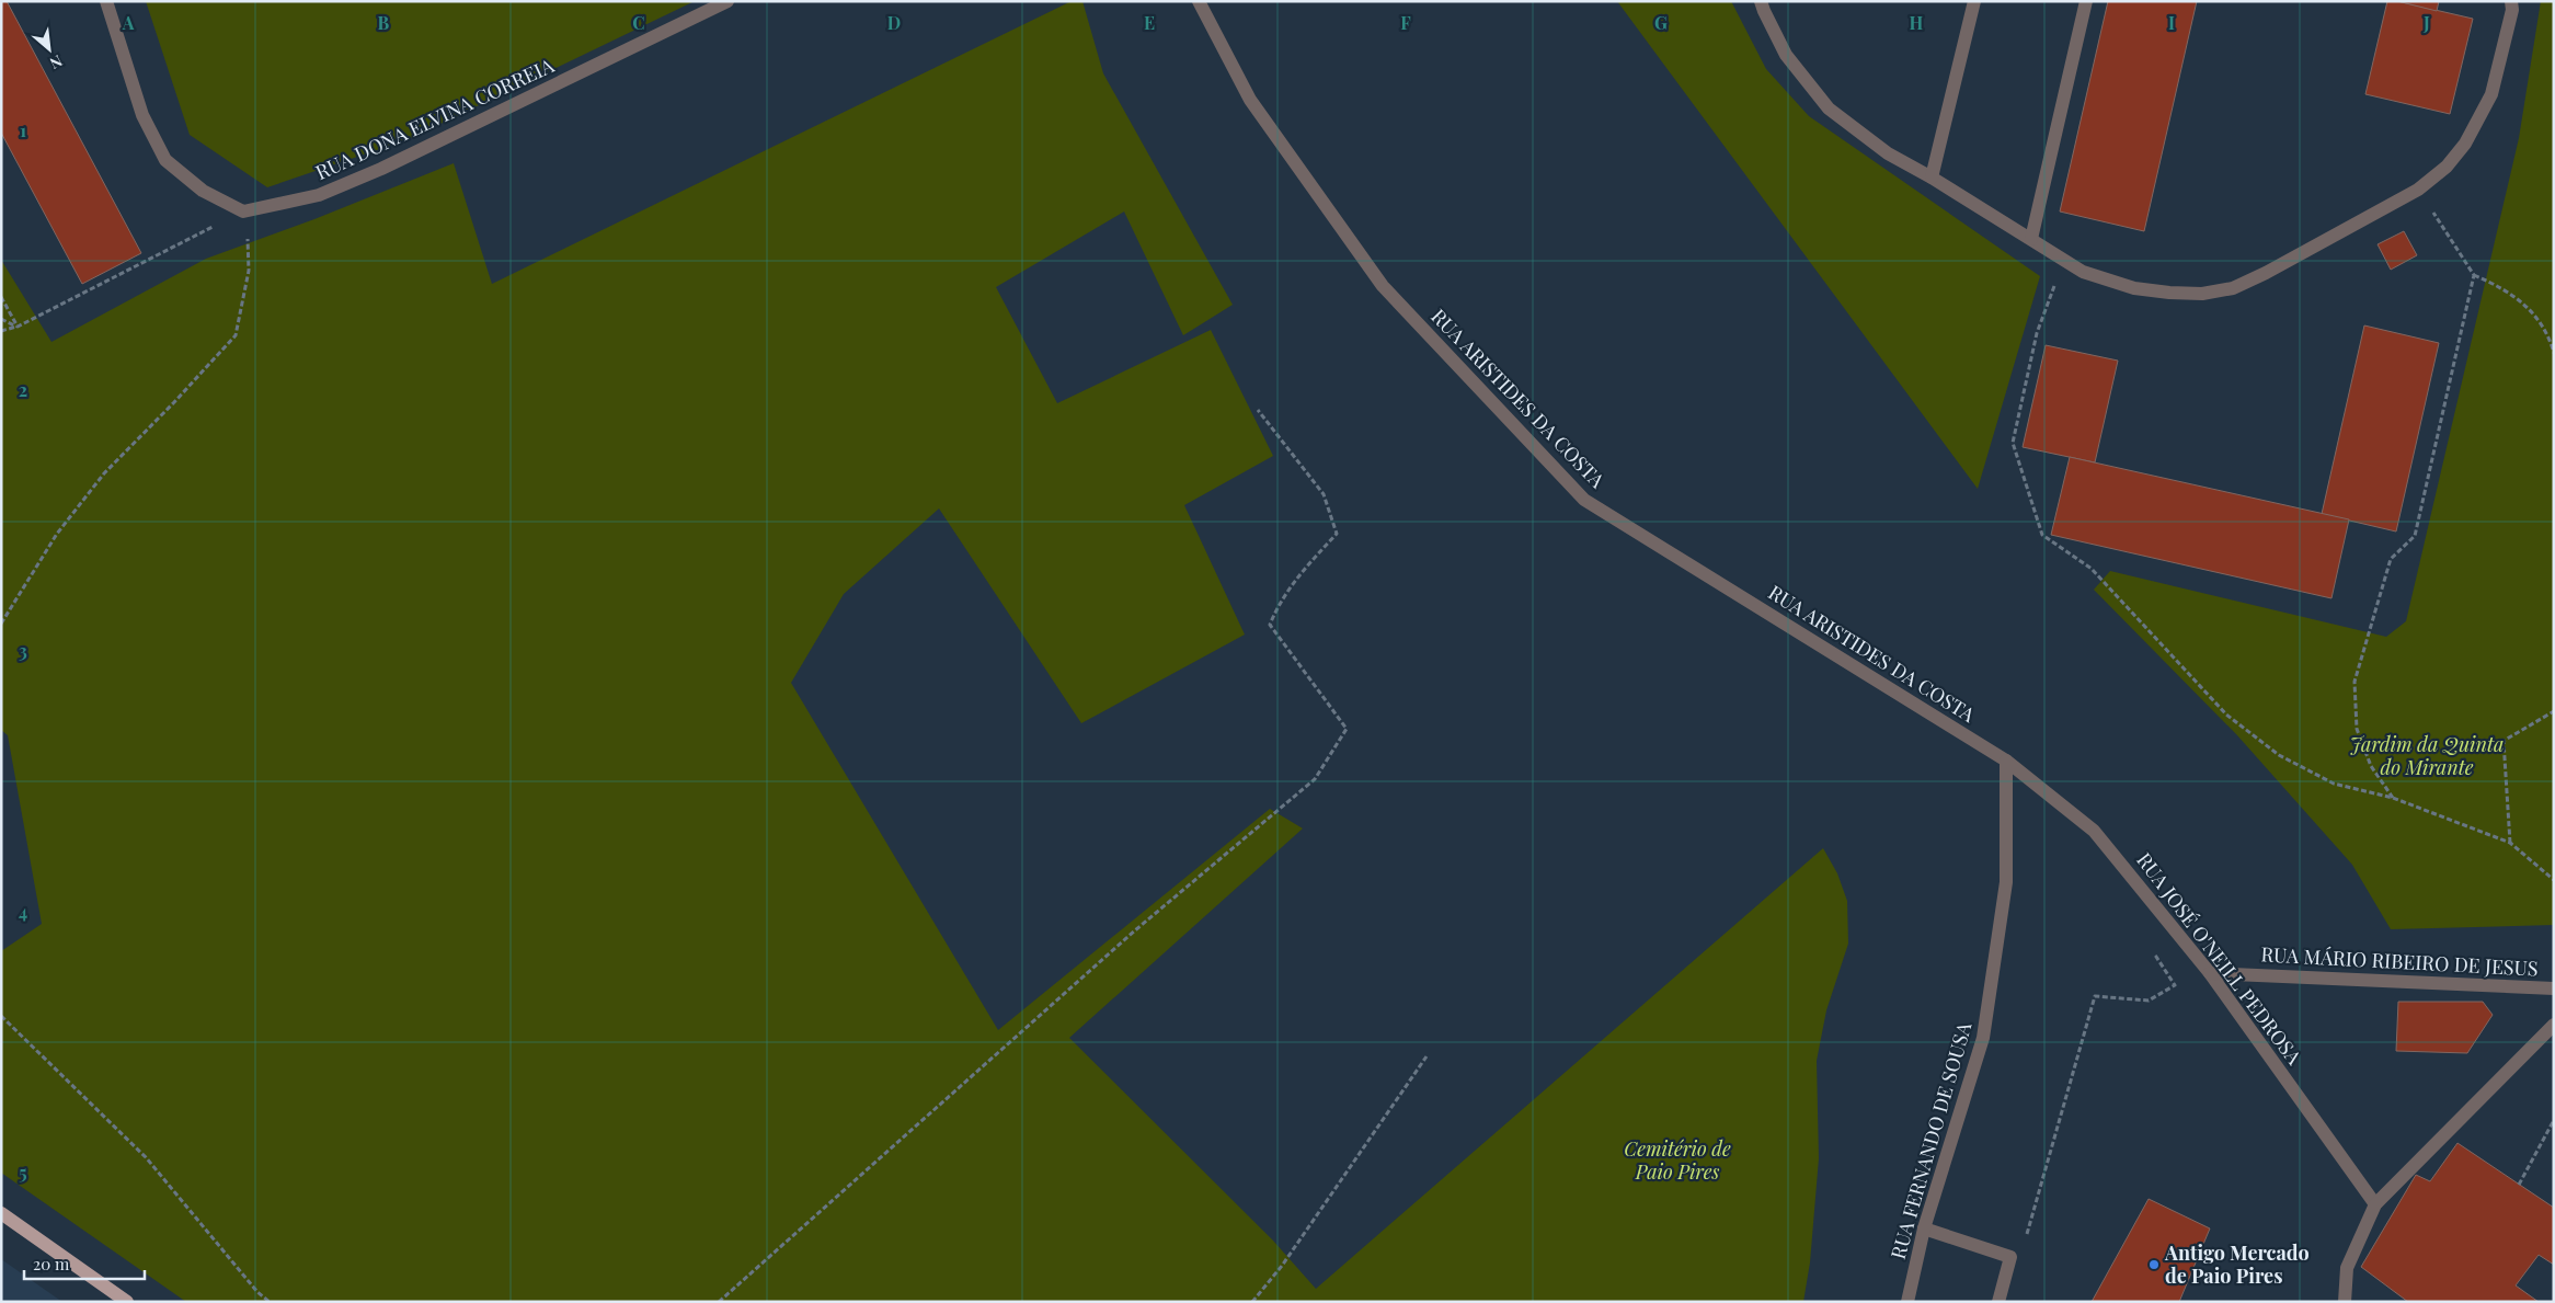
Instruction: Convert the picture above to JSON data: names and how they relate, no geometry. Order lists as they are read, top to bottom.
{
  "streets": {
    "street": [
      "RUA DONA ELVINA CORREIA",
      "RUA ARISTIDES DA COSTA",
      "RUA JOSÉ O'NEILL PEDROSA",
      "RUA MÁRIO RIBEIRO DE JESUS",
      "RUA FERNANDO DE SOUSA"
    ]
  },
  "crossings": [
    ["RUA ARISTIDES DA COSTA", "RUA JOSÉ O'NEILL PEDROSA"],
    ["RUA ARISTIDES DA COSTA", "RUA FERNANDO DE SOUSA"],
    ["RUA JOSÉ O'NEILL PEDROSA", "RUA MÁRIO RIBEIRO DE JESUS"],
    ["RUA JOSÉ O'NEILL PEDROSA", "RUA FERNANDO DE SOUSA"]
  ],
  "parks": ["Jardim da Quinta do Mirante", "Cemitério de Paio Pires"],
  "places": ["Antigo Mercado de Paio Pires"],
  "scale_bar": "20 m",
  "north": "bottom right",
  "grid": {
    "columns": [
      "A",
      "B",
      "C",
      "D",
      "E",
      "F",
      "G",
      "H",
      "I",
      "J"
    ],
    "rows": [
      "1",
      "2",
      "3",
      "4",
      "5"
    ]
  }
}
